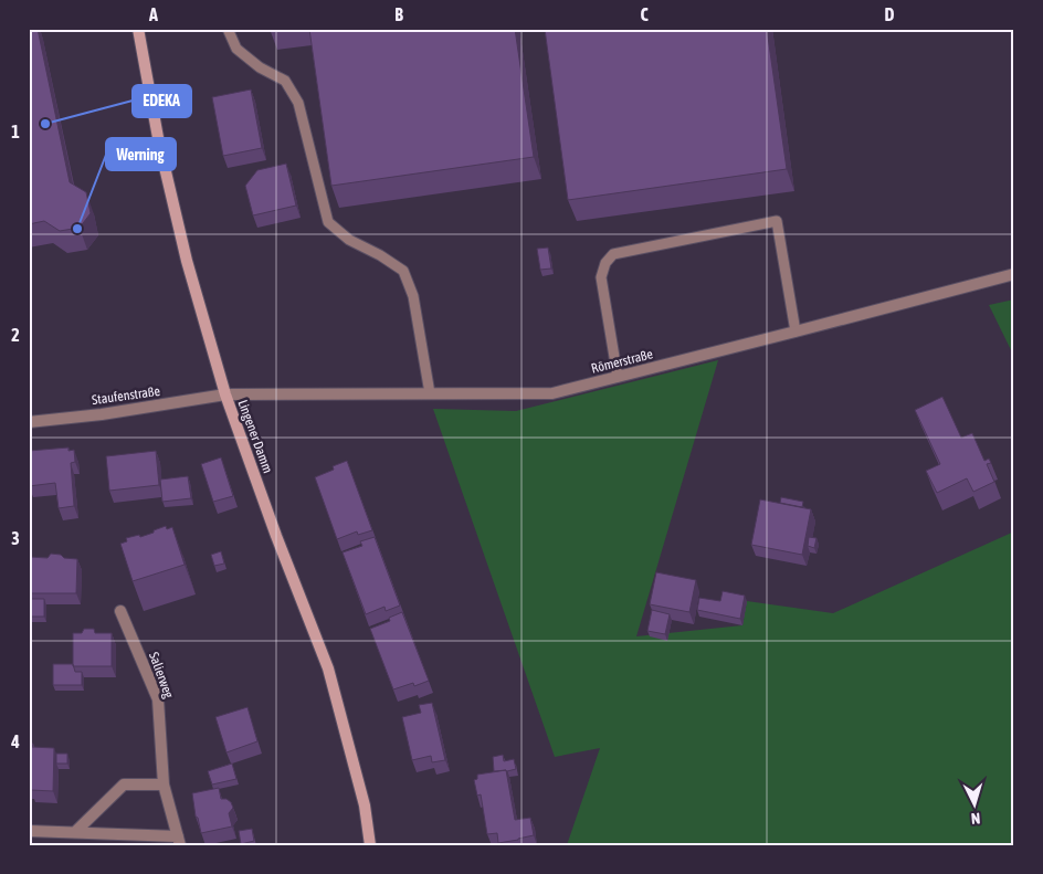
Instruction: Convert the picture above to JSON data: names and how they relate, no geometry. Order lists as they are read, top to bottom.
{
  "streets": {
    "main road": ["Lingener Damm"],
    "street": ["Römerstraße", "Staufenstraße", "Salierweg"]
  },
  "crossings": [
    ["Römerstraße", "Staufenstraße"],
    ["Römerstraße", "Lingener Damm"],
    ["Staufenstraße", "Lingener Damm"]
  ],
  "places": ["EDEKA", "Werning"],
  "north": "bottom",
  "grid": {
    "columns": [
      "A",
      "B",
      "C",
      "D"
    ],
    "rows": [
      "1",
      "2",
      "3",
      "4"
    ]
  }
}
